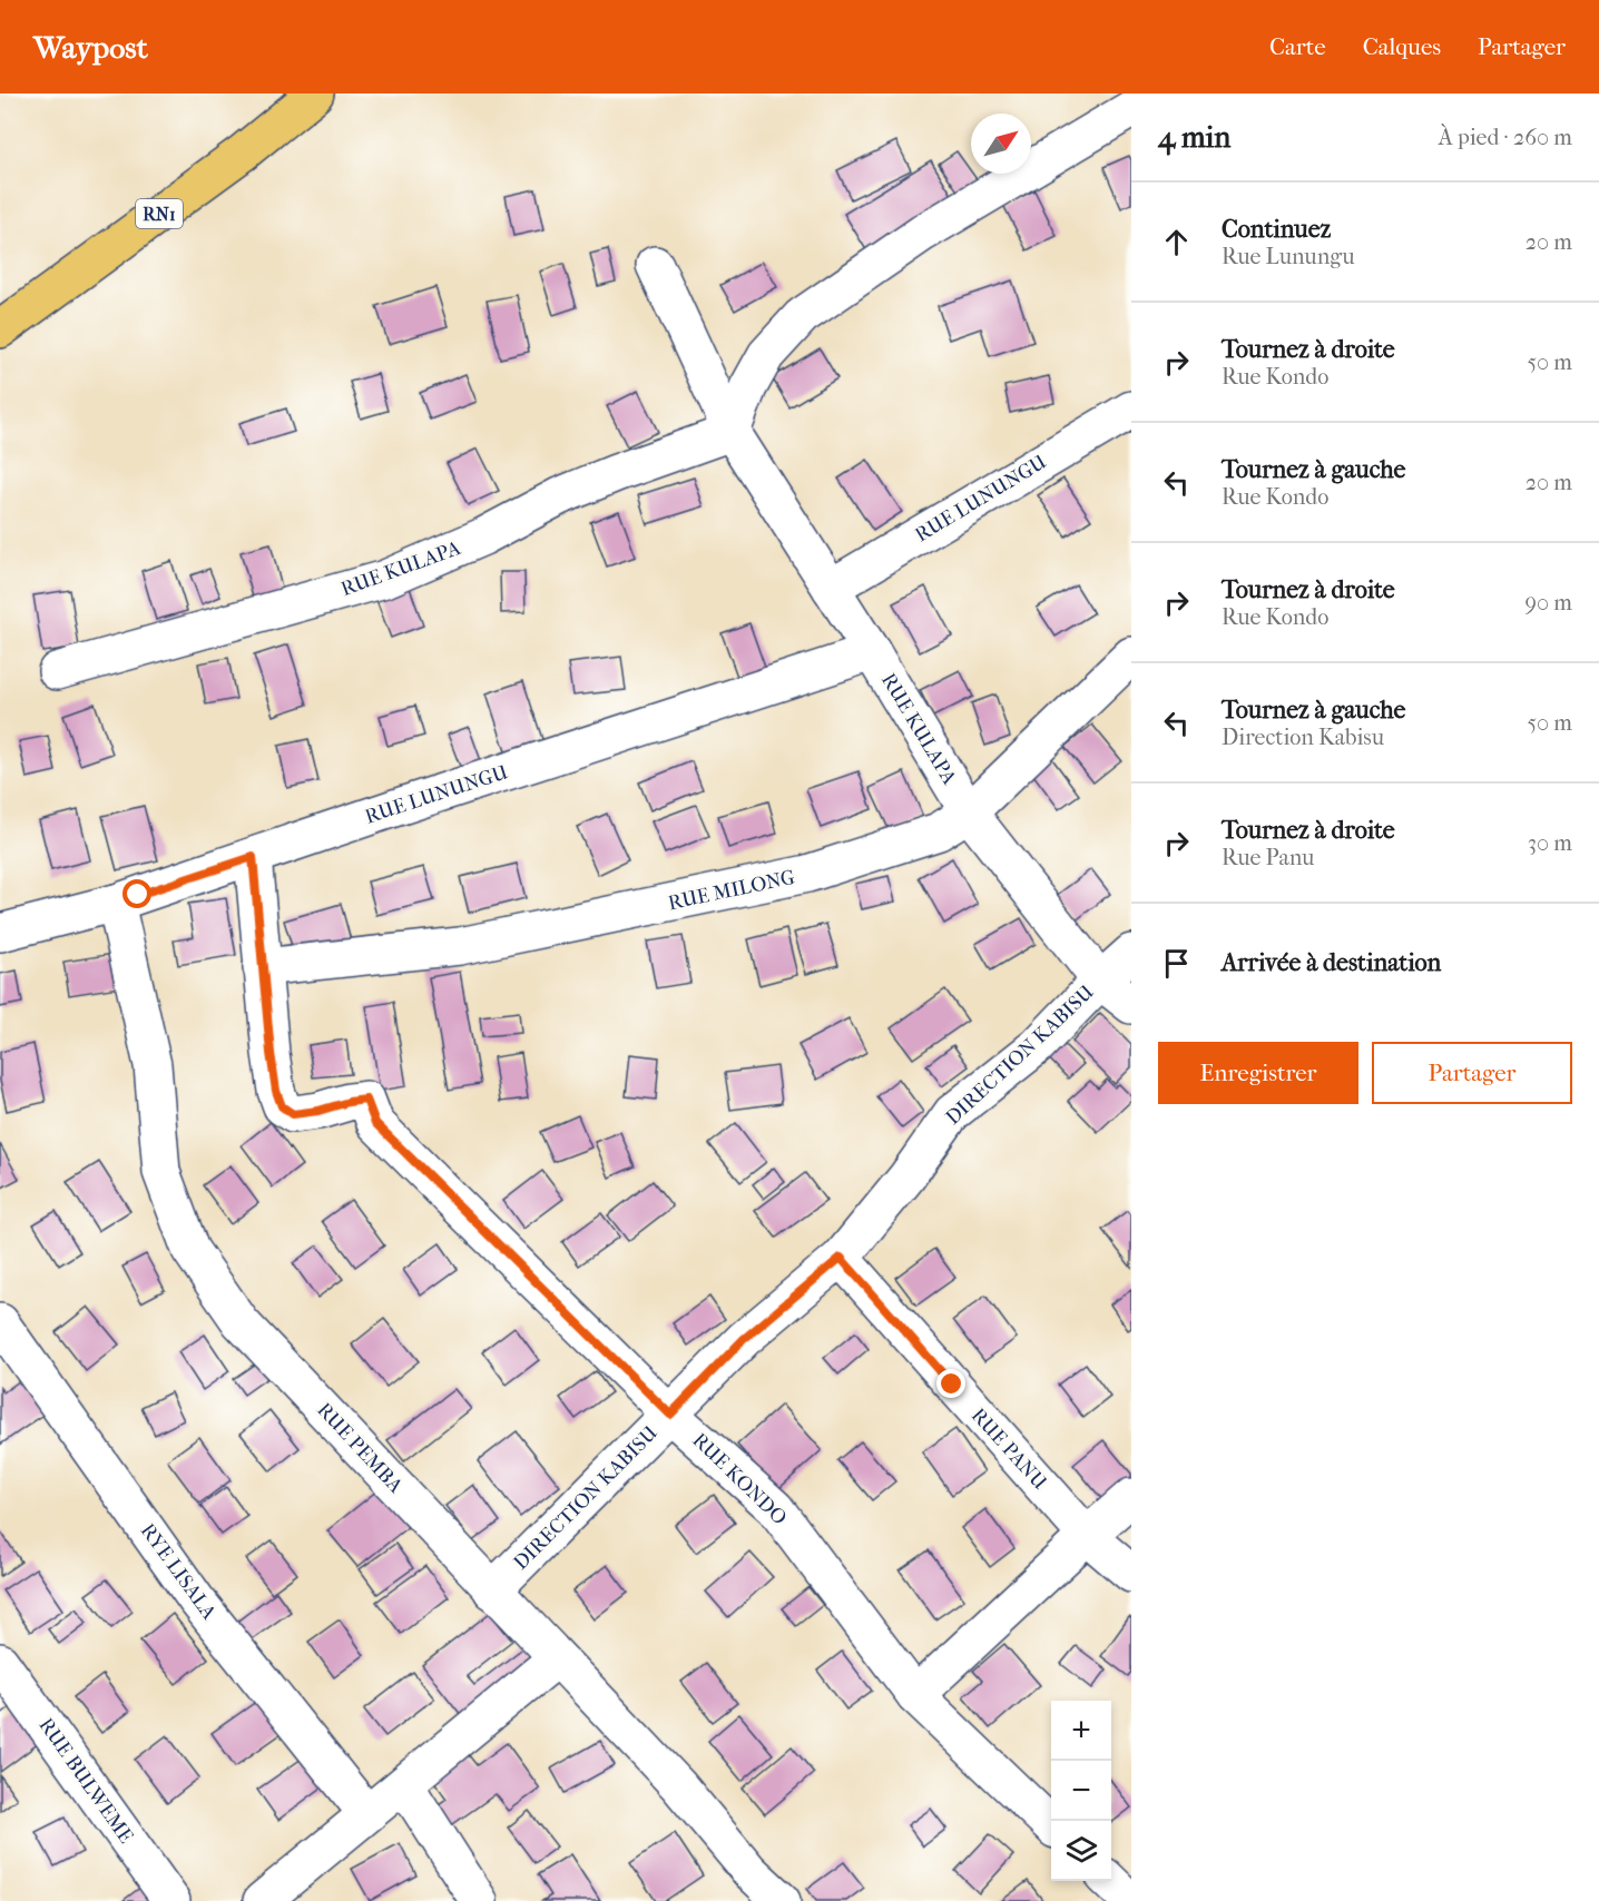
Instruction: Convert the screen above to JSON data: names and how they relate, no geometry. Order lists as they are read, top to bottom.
{
  "streets": {
    "highway": ["RN1"],
    "street": [
      "RUE LUNUNGU",
      "RUE KULAPA",
      "RUE MILONG",
      "DIRECTION KABISU",
      "RUE PEMBA",
      "RUE PANU",
      "RUE KONDO",
      "RYE LISALA",
      "RUE BULWEME"
    ]
  },
  "crossings": [
    ["RUE LUNUNGU", "RUE KULAPA"],
    ["RUE LUNUNGU", "RUE PEMBA"],
    ["RUE LUNUNGU", "RUE KONDO"],
    ["RUE KULAPA", "RUE MILONG"],
    ["RUE KULAPA", "DIRECTION KABISU"],
    ["RUE MILONG", "RUE KONDO"],
    ["DIRECTION KABISU", "RUE PEMBA"],
    ["DIRECTION KABISU", "RUE PANU"],
    ["DIRECTION KABISU", "RUE KONDO"]
  ],
  "north": "top right",
  "page": {
    "header": "Waypost",
    "nav": ["Carte", "Calques", "Partager"],
    "heading": ["4 min", "À pied · 260 m"],
    "list": [
      ["Continuez", "Rue Lunungu", "20 m"],
      ["Tournez à droite", "Rue Kondo", "50 m"],
      ["Tournez à gauche", "Rue Kondo", "20 m"],
      ["Tournez à droite", "Rue Kondo", "90 m"],
      ["Tournez à gauche", "Direction Kabisu", "50 m"],
      ["Tournez à droite", "Rue Panu", "30 m"],
      "Arrivée à destination"
    ],
    "buttons": ["Enregistrer", "Partager"],
    "map_buttons": ["+", "−"]
  }
}
